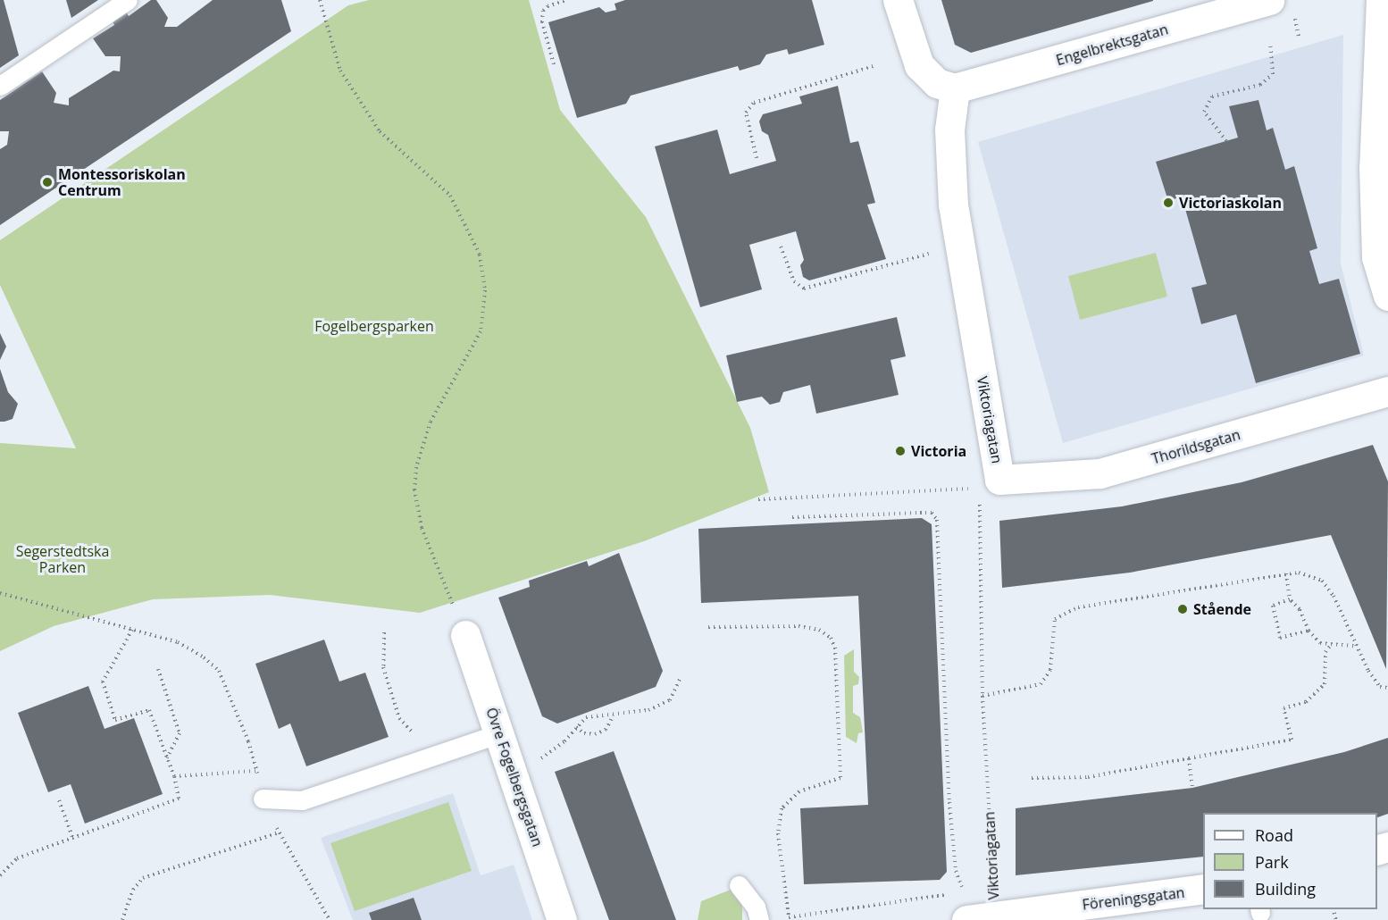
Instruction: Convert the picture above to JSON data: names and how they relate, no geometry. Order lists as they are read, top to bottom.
{
  "streets": {
    "street": [
      "Engelbrektsgatan",
      "Viktoriagatan",
      "Thorildsgatan",
      "Övre Fogelbergsgatan",
      "Föreningsgatan"
    ]
  },
  "crossings": [
    ["Engelbrektsgatan", "Viktoriagatan"],
    ["Viktoriagatan", "Thorildsgatan"],
    ["Viktoriagatan", "Föreningsgatan"]
  ],
  "parks": ["Fogelbergsparken", "Segerstedtska Parken"],
  "places": [
    "Montessoriskolan Centrum",
    "Victoriaskolan",
    "Victoria",
    "Stående"
  ],
  "legend": ["Road", "Park", "Building"]
}
